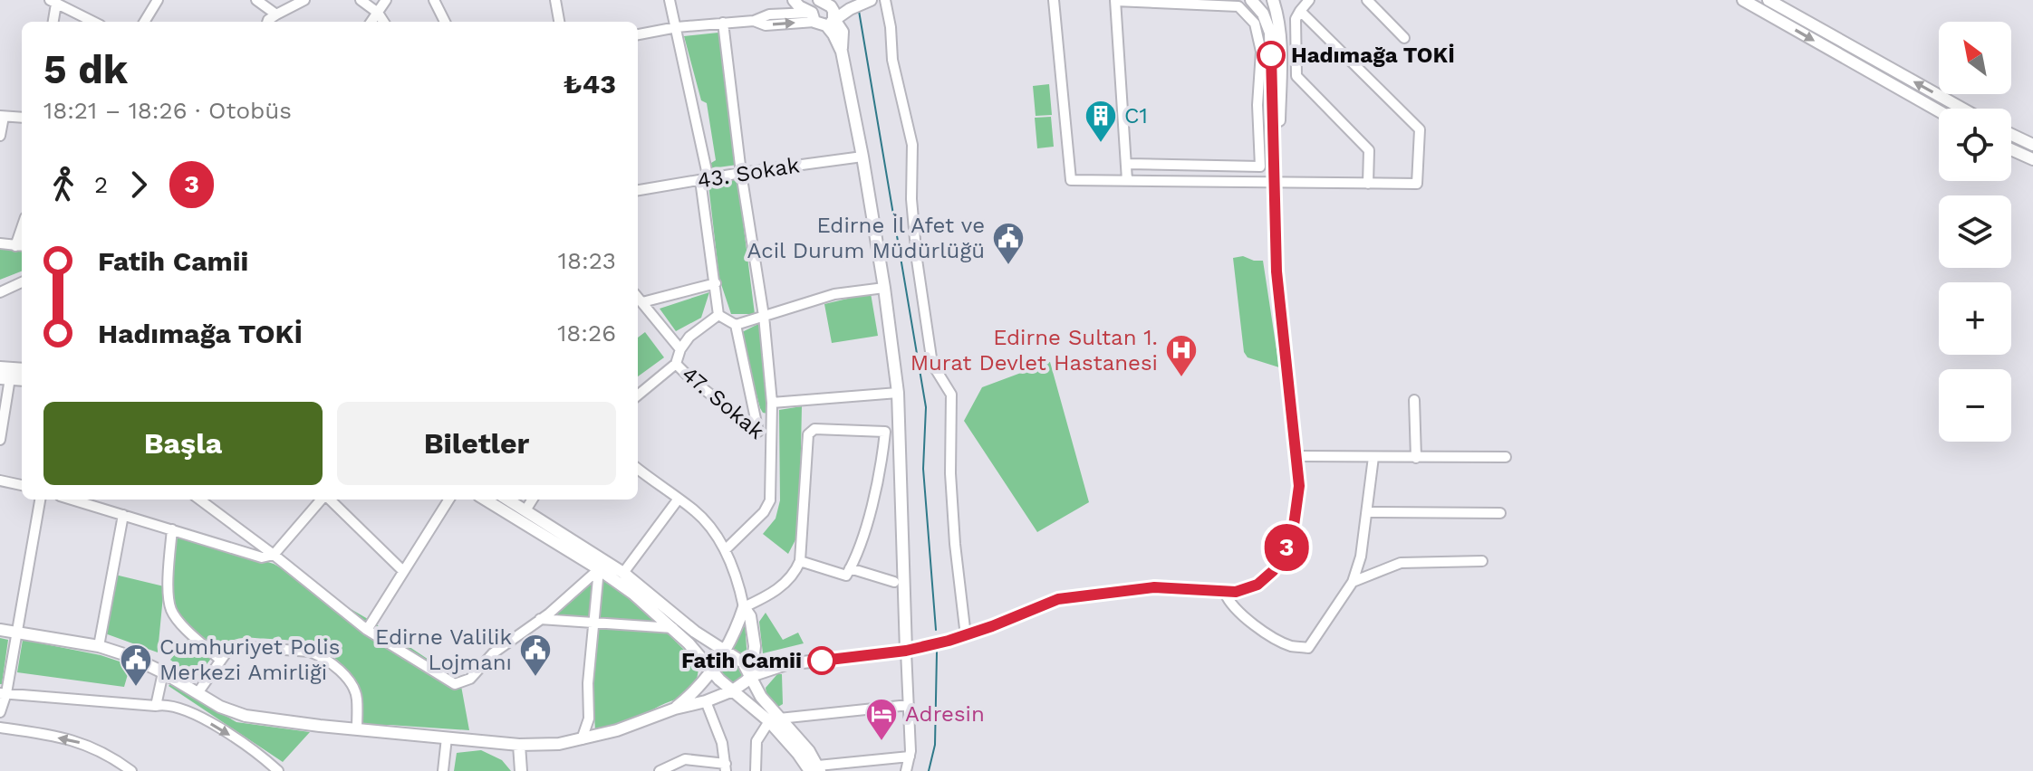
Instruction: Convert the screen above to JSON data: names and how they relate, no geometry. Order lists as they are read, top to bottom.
{
  "streets": {
    "street": ["43. Sokak", "47. Sokak"]
  },
  "places": {
    "other": ["Hadımağa TOKİ", "Fatih Camii"],
    "building": ["C1"],
    "public building": ["Edirne İl Afet ve Acil Durum Müdürlüğü", "Edirne Valilik Lojmanı", "Cumhuriyet Polis Merkezi Amirliği"],
    "hospital": ["Edirne Sultan 1. Murat Devlet Hastanesi"],
    "hotel": ["Adresin"]
  },
  "lines": ["bus line 3"],
  "north": "top left",
  "page": {
    "on_map": "3",
    "map_buttons": ["+", "−"],
    "heading": ["5 dk", "18:21 – 18:26 · Otobüs", "₺43"],
    "legs": ["2", "3"],
    "list": [
      {
        "name": "Fatih Camii",
        "value": "18:23"
      },
      {
        "name": "Hadımağa TOKİ",
        "value": "18:26"
      }
    ],
    "buttons": ["Başla", "Biletler"]
  }
}
